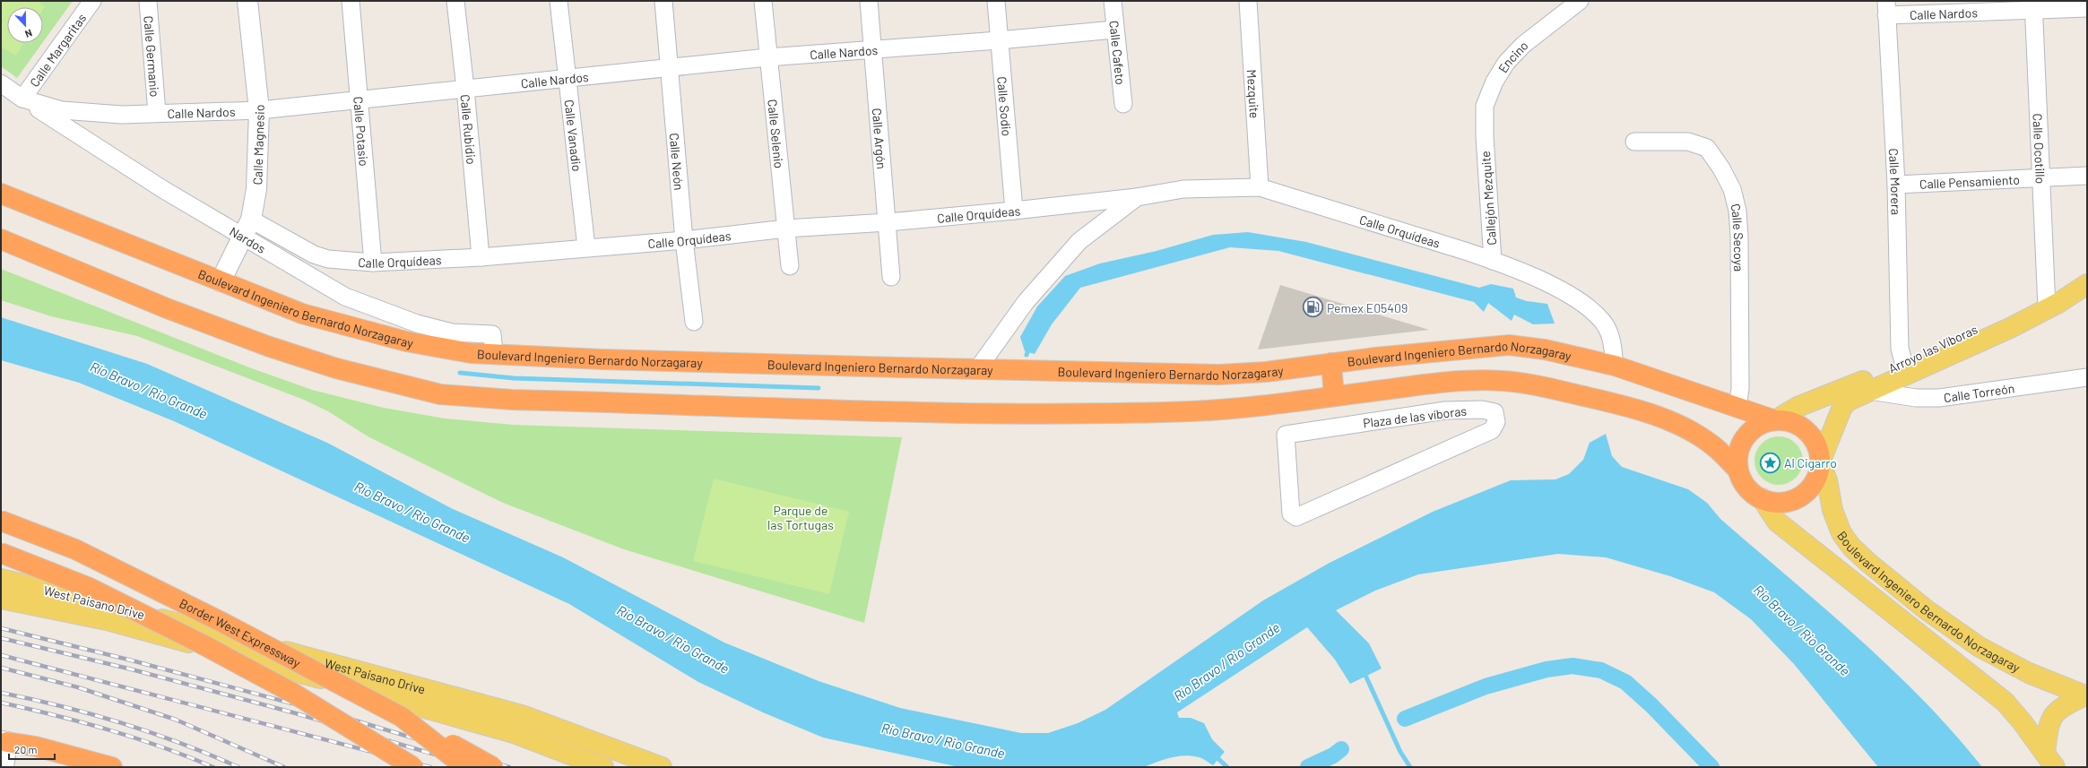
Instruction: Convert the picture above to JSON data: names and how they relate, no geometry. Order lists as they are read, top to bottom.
{
  "streets": {
    "highway": ["Boulevard Ingeniero Bernardo Norzagaray", "Border West Expressway"],
    "main road": ["Arroyo las Víboras", "West Paisano Drive"],
    "street": [
      "Calle Nardos",
      "Calle Margaritas",
      "Calle Cafeto",
      "Calle Germanio",
      "Encino",
      "Mezquite",
      "Calle Sodio",
      "Calle Rubidio",
      "Calle Potasio",
      "Calle Selenio",
      "Calle Vanadio",
      "Calle Argón",
      "Calle Magnesio",
      "Calle Ocotillo",
      "Calle Neón",
      "Calle Pensamiento",
      "Calle Morera",
      "Callejón Mezquite",
      "Calle Orquídeas",
      "Calle Secoya",
      "Nardos",
      "Calle Torreón",
      "Plaza de las víboras"
    ]
  },
  "crossings": [
    ["Calle Nardos", "Calle Margaritas"],
    ["Calle Nardos", "Calle Cafeto"],
    ["Calle Nardos", "Calle Germanio"],
    ["Calle Nardos", "Calle Sodio"],
    ["Calle Nardos", "Calle Rubidio"],
    ["Calle Nardos", "Calle Potasio"],
    ["Calle Nardos", "Calle Selenio"],
    ["Calle Nardos", "Calle Vanadio"],
    ["Calle Nardos", "Calle Argón"],
    ["Calle Nardos", "Calle Magnesio"],
    ["Calle Nardos", "Calle Ocotillo"],
    ["Calle Nardos", "Calle Neón"],
    ["Calle Nardos", "Calle Morera"],
    ["Calle Nardos", "Nardos"],
    ["Calle Margaritas", "Nardos"],
    ["Encino", "Callejón Mezquite"],
    ["Mezquite", "Calle Orquídeas"],
    ["Calle Sodio", "Calle Orquídeas"],
    ["Calle Rubidio", "Calle Orquídeas"],
    ["Calle Potasio", "Calle Orquídeas"],
    ["Calle Selenio", "Calle Orquídeas"],
    ["Calle Vanadio", "Calle Orquídeas"],
    ["Calle Argón", "Calle Orquídeas"],
    ["Calle Magnesio", "Calle Orquídeas"],
    ["Calle Magnesio", "Nardos"],
    ["Calle Magnesio", "Boulevard Ingeniero Bernardo Norzagaray"],
    ["Calle Ocotillo", "Calle Pensamiento"],
    ["Calle Ocotillo", "Arroyo las Víboras"],
    ["Calle Neón", "Calle Orquídeas"],
    ["Calle Pensamiento", "Calle Morera"],
    ["Calle Morera", "Arroyo las Víboras"],
    ["Callejón Mezquite", "Calle Orquídeas"],
    ["Calle Orquídeas", "Nardos"],
    ["Calle Orquídeas", "Boulevard Ingeniero Bernardo Norzagaray"],
    ["Calle Secoya", "Boulevard Ingeniero Bernardo Norzagaray"],
    ["Nardos", "Boulevard Ingeniero Bernardo Norzagaray"],
    ["Boulevard Ingeniero Bernardo Norzagaray", "Arroyo las Víboras"],
    ["Arroyo las Víboras", "Calle Torreón"]
  ],
  "water": ["Río Bravo / Rio Grande"],
  "parks": ["Parque de las Tortugas"],
  "places": {
    "fuel station": ["Pemex E05409"],
    "place": ["Al Cigarro"]
  },
  "scale_bar": "20 m",
  "north": "bottom"
}
